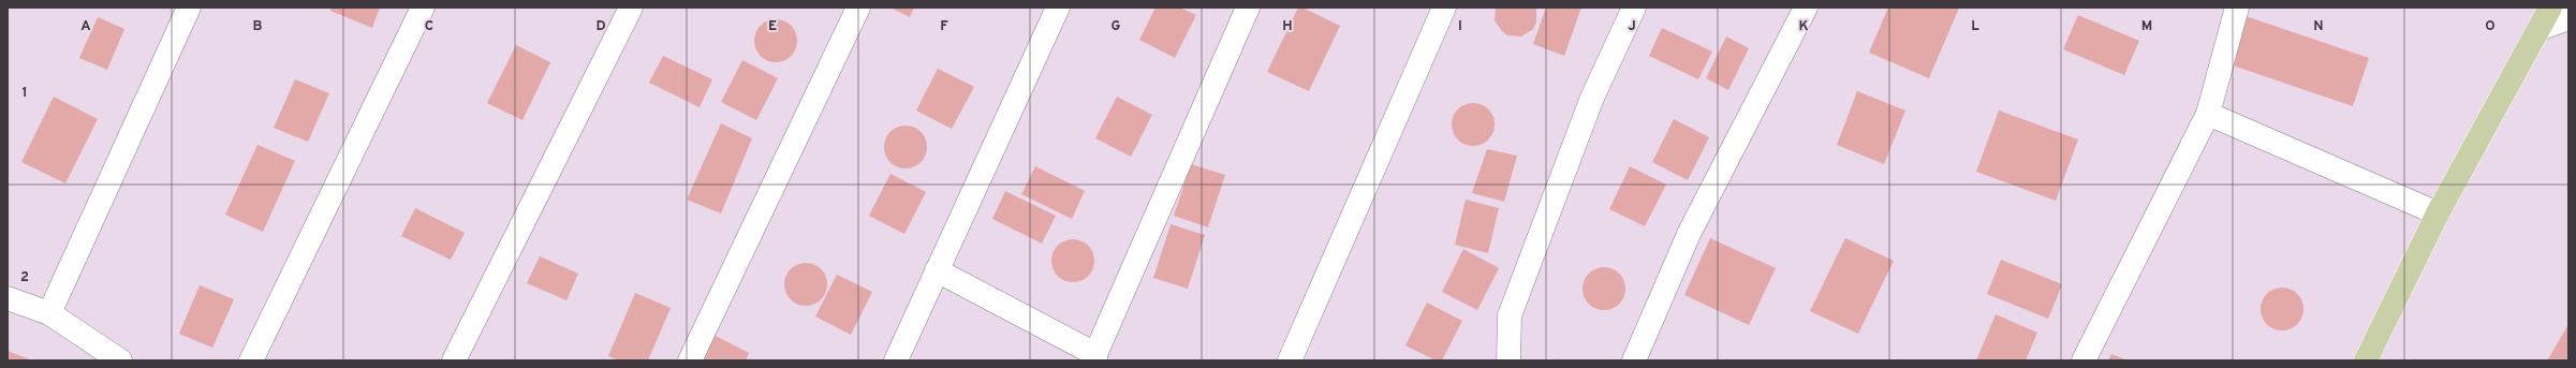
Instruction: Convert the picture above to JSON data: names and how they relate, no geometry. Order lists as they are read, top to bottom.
{
  "grid": {
    "columns": [
      "A",
      "B",
      "C",
      "D",
      "E",
      "F",
      "G",
      "H",
      "I",
      "J",
      "K",
      "L",
      "M",
      "N",
      "O"
    ],
    "rows": ["1", "2"]
  }
}
